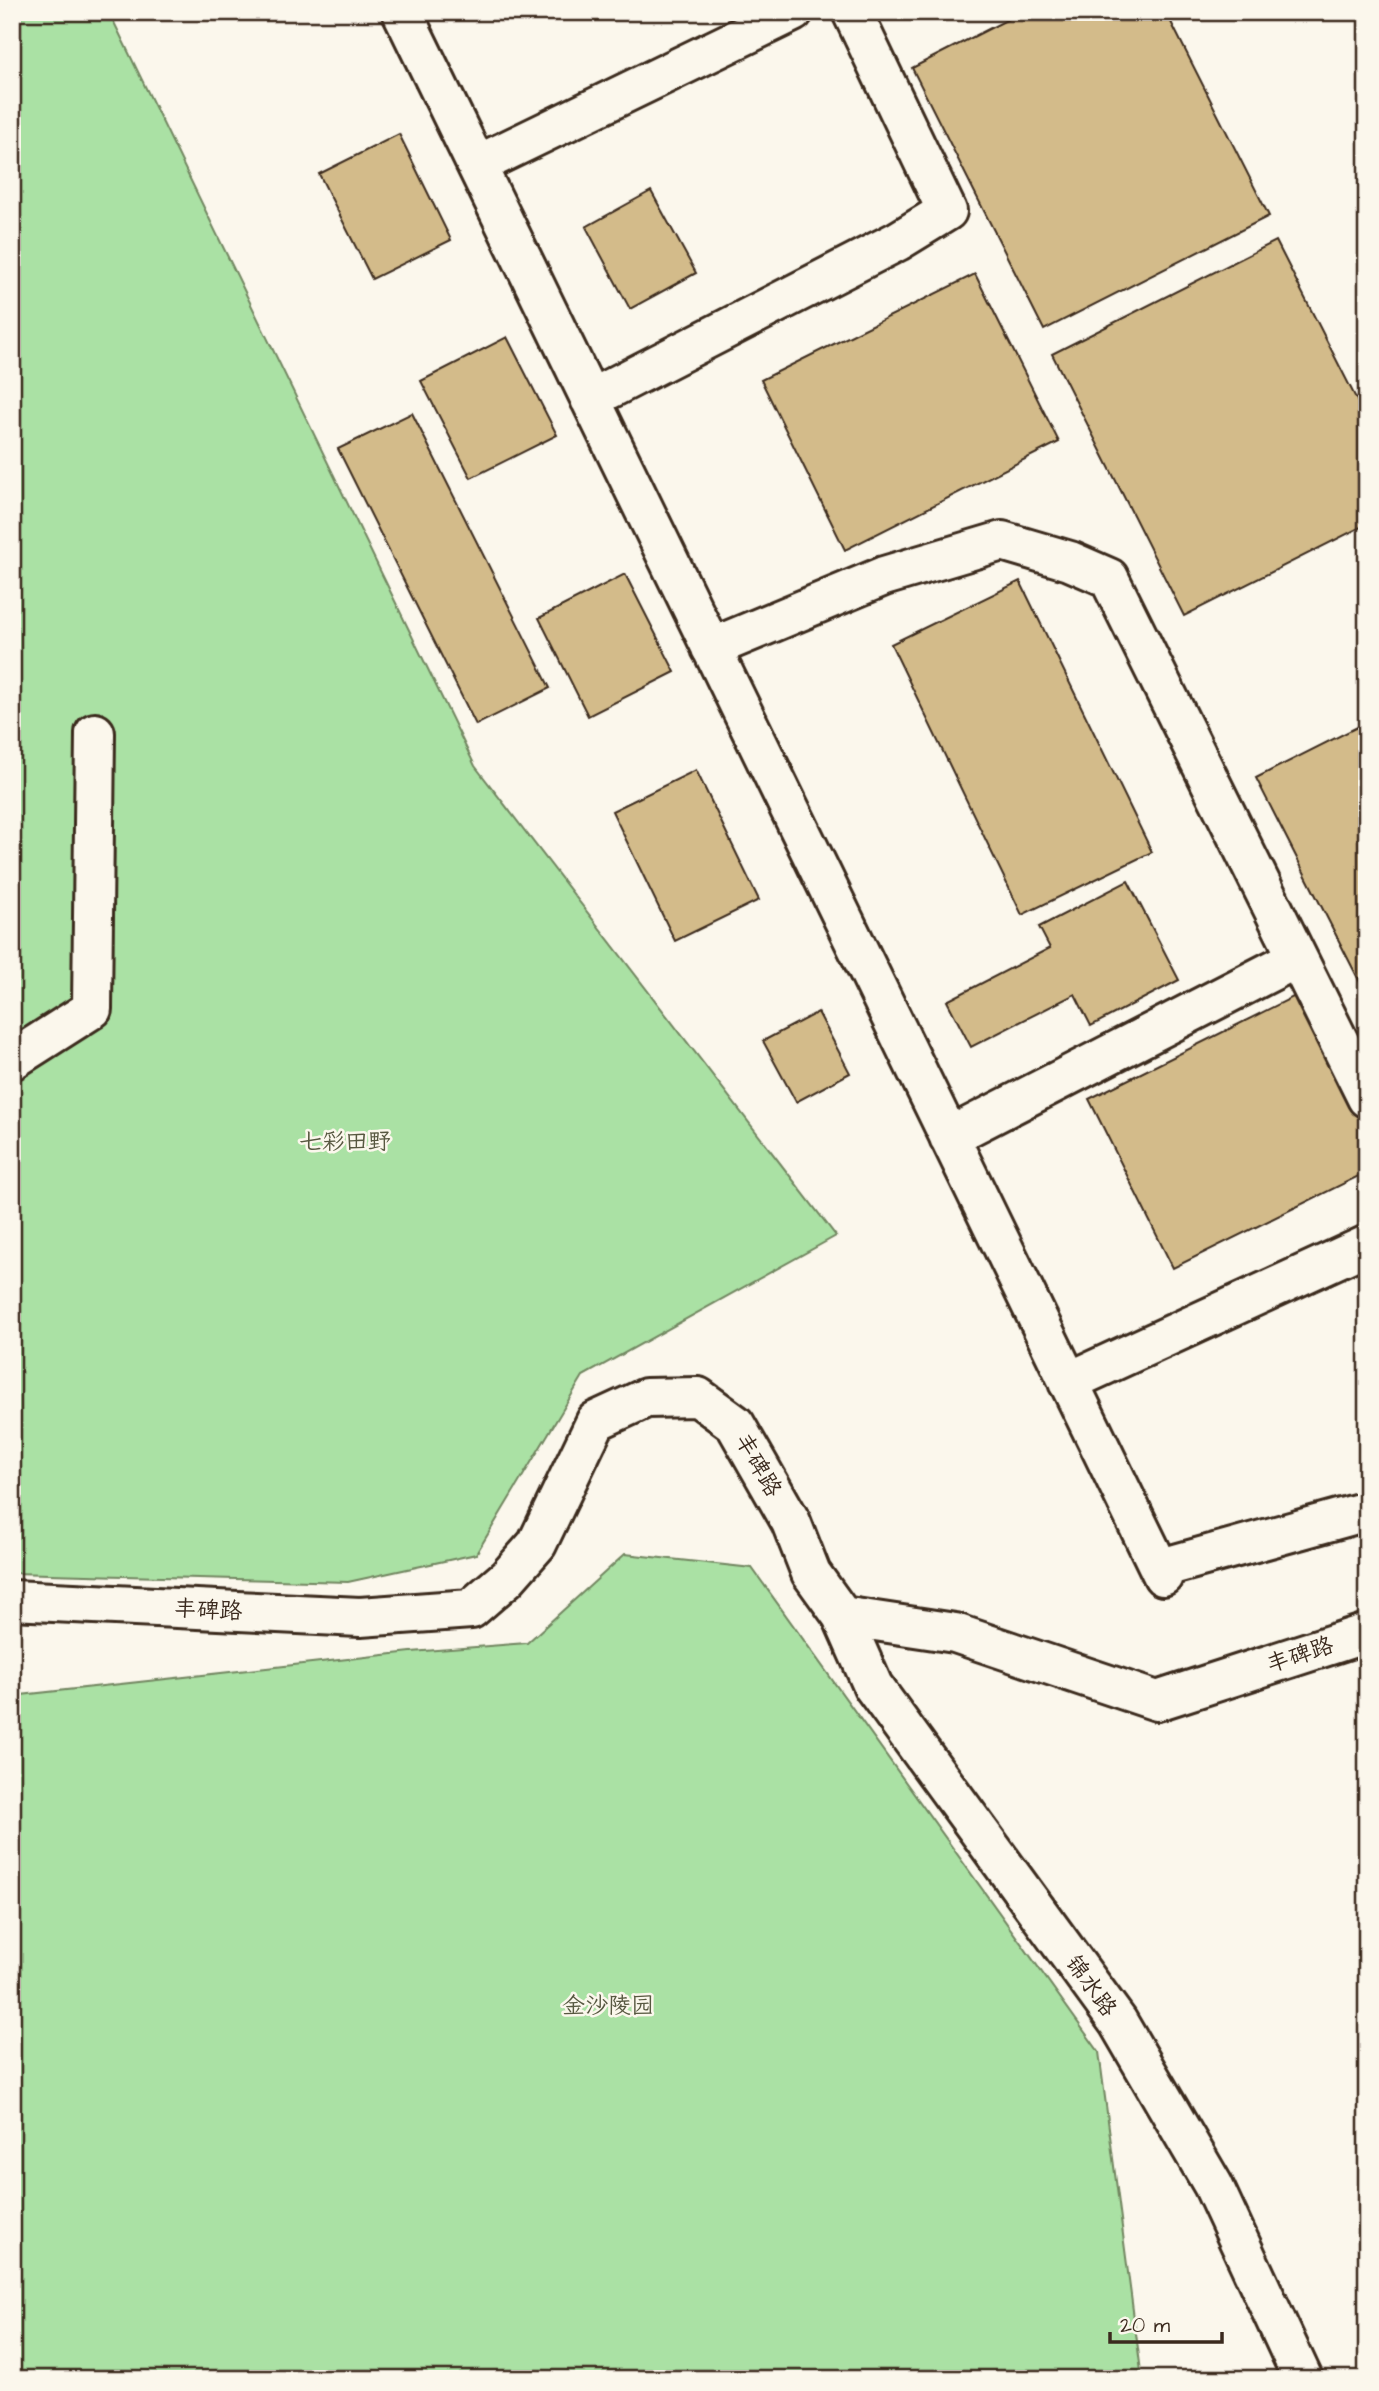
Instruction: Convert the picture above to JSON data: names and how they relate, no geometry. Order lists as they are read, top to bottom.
{
  "streets": {
    "street": ["丰碑路", "锦水路"]
  },
  "crossings": [
    ["丰碑路", "锦水路"]
  ],
  "parks": ["七彩田野", "金沙陵园"],
  "scale_bar": "20 m"
}
